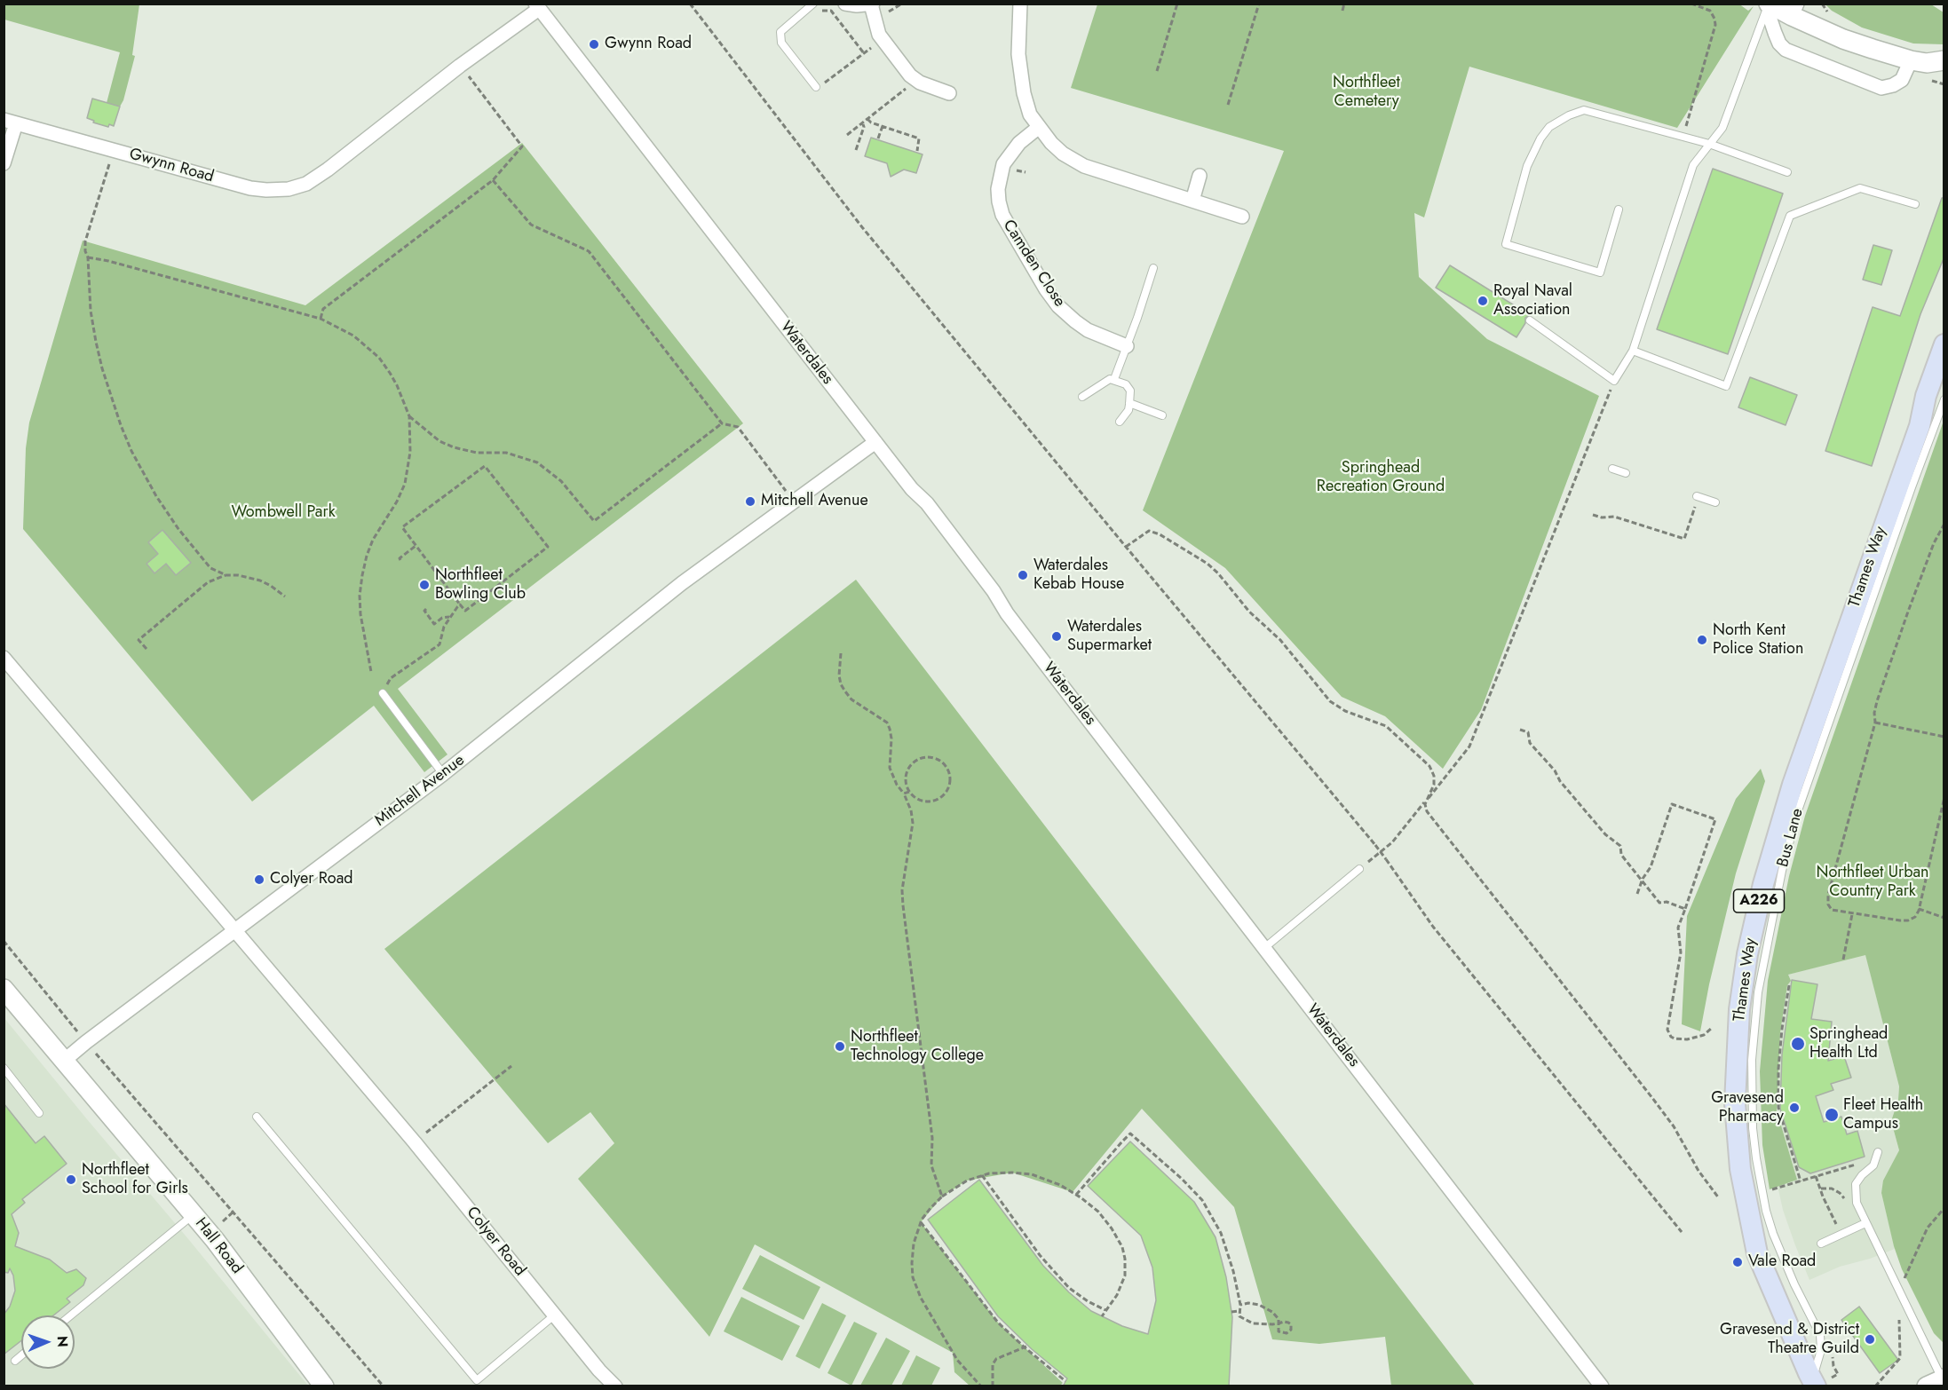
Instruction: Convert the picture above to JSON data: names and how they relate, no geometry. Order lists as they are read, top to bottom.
{
  "streets": {
    "main road": ["Thames Way", "A226"],
    "street": [
      "Gwynn Road",
      "Camden Close",
      "Waterdales",
      "Mitchell Avenue",
      "Colyer Road",
      "Hall Road"
    ],
    "lane": ["Bus Lane"]
  },
  "crossings": [
    ["Gwynn Road", "Waterdales"],
    ["Waterdales", "Mitchell Avenue"],
    ["Thames Way", "Bus Lane"],
    ["Mitchell Avenue", "Colyer Road"],
    ["Mitchell Avenue", "Hall Road"]
  ],
  "parks": [
    "Northfleet Cemetery",
    "Springhead Recreation Ground",
    "Wombwell Park",
    "Northfleet Urban Country Park"
  ],
  "places": [
    "Gwynn Road",
    "Royal Naval Association",
    "Mitchell Avenue",
    "Waterdales Kebab House",
    "Northfleet Bowling Club",
    "Waterdales Supermarket",
    "North Kent Police Station",
    "Colyer Road",
    "Springhead Health Ltd",
    "Northfleet Technology College",
    "Gravesend Pharmacy",
    "Fleet Health Campus",
    "Northfleet School for Girls",
    "Vale Road",
    "Gravesend & District Theatre Guild"
  ],
  "north": "right"
}
